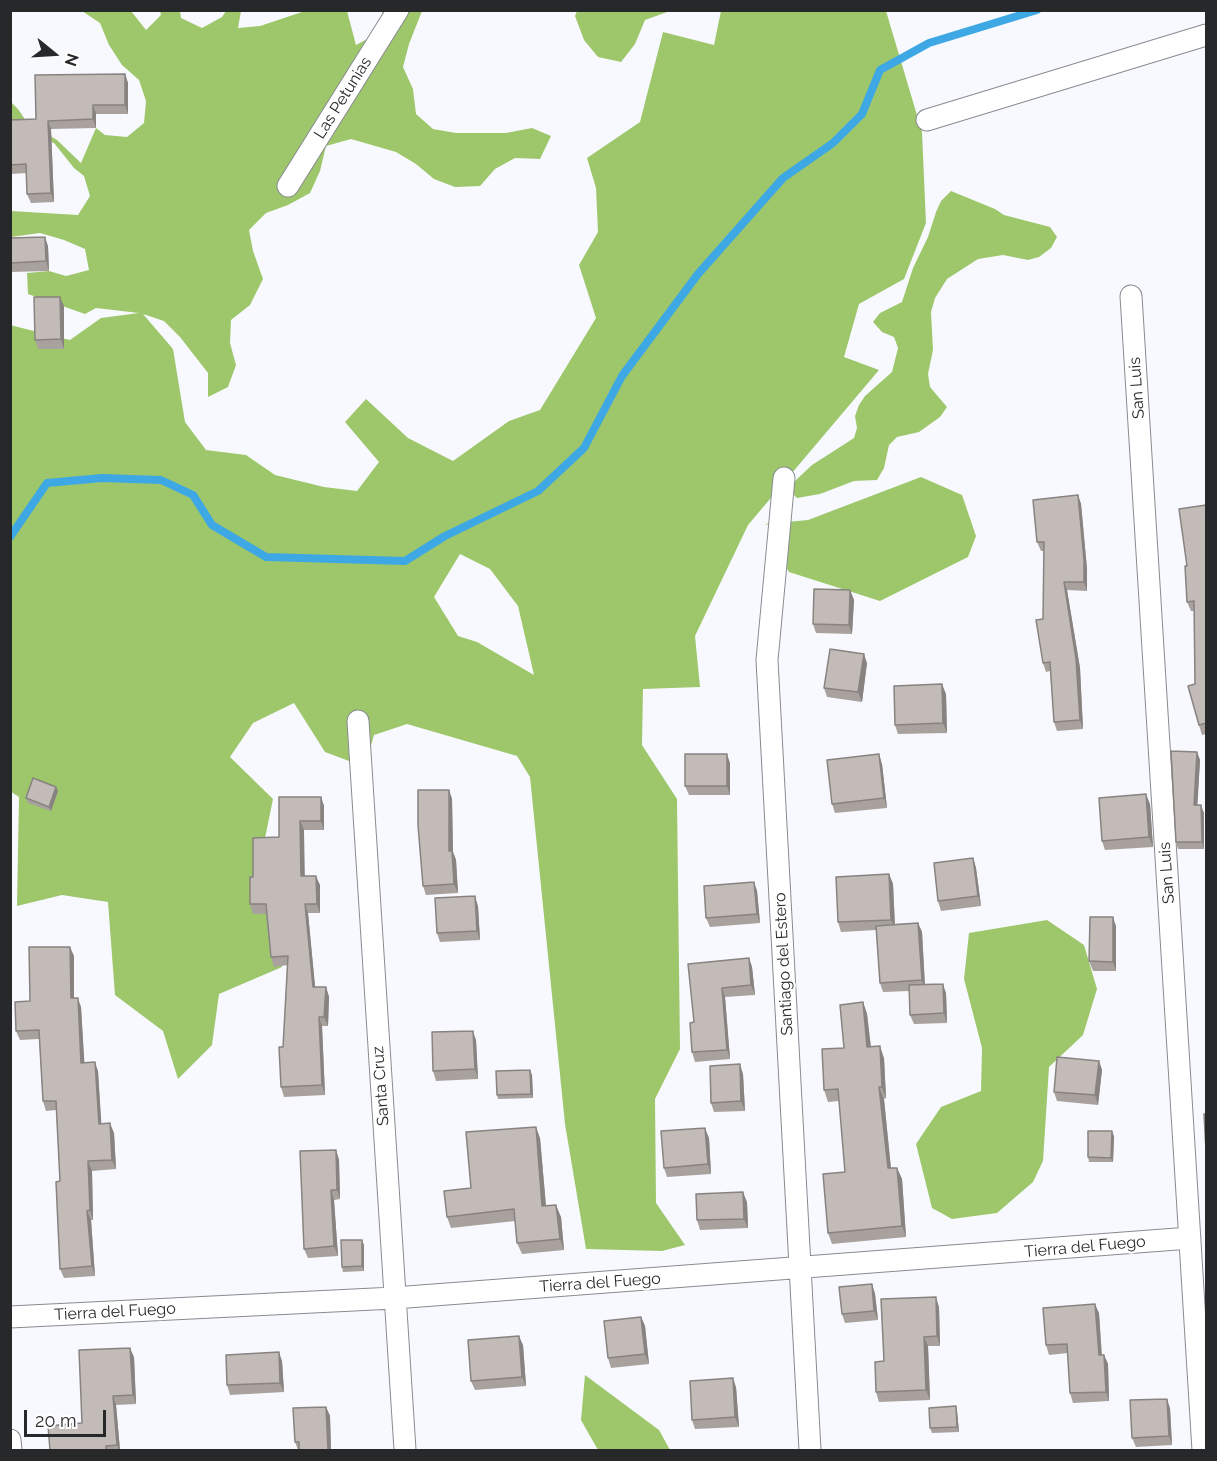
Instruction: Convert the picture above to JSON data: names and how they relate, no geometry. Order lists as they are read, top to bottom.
{
  "streets": {
    "street": [
      "Las Petunias",
      "San Luis",
      "Santiago del Estero",
      "Santa Cruz",
      "Tierra del Fuego"
    ]
  },
  "crossings": [
    ["San Luis", "Tierra del Fuego"],
    ["Santiago del Estero", "Tierra del Fuego"],
    ["Santa Cruz", "Tierra del Fuego"]
  ],
  "scale_bar": "20 m",
  "north": "right"
}
